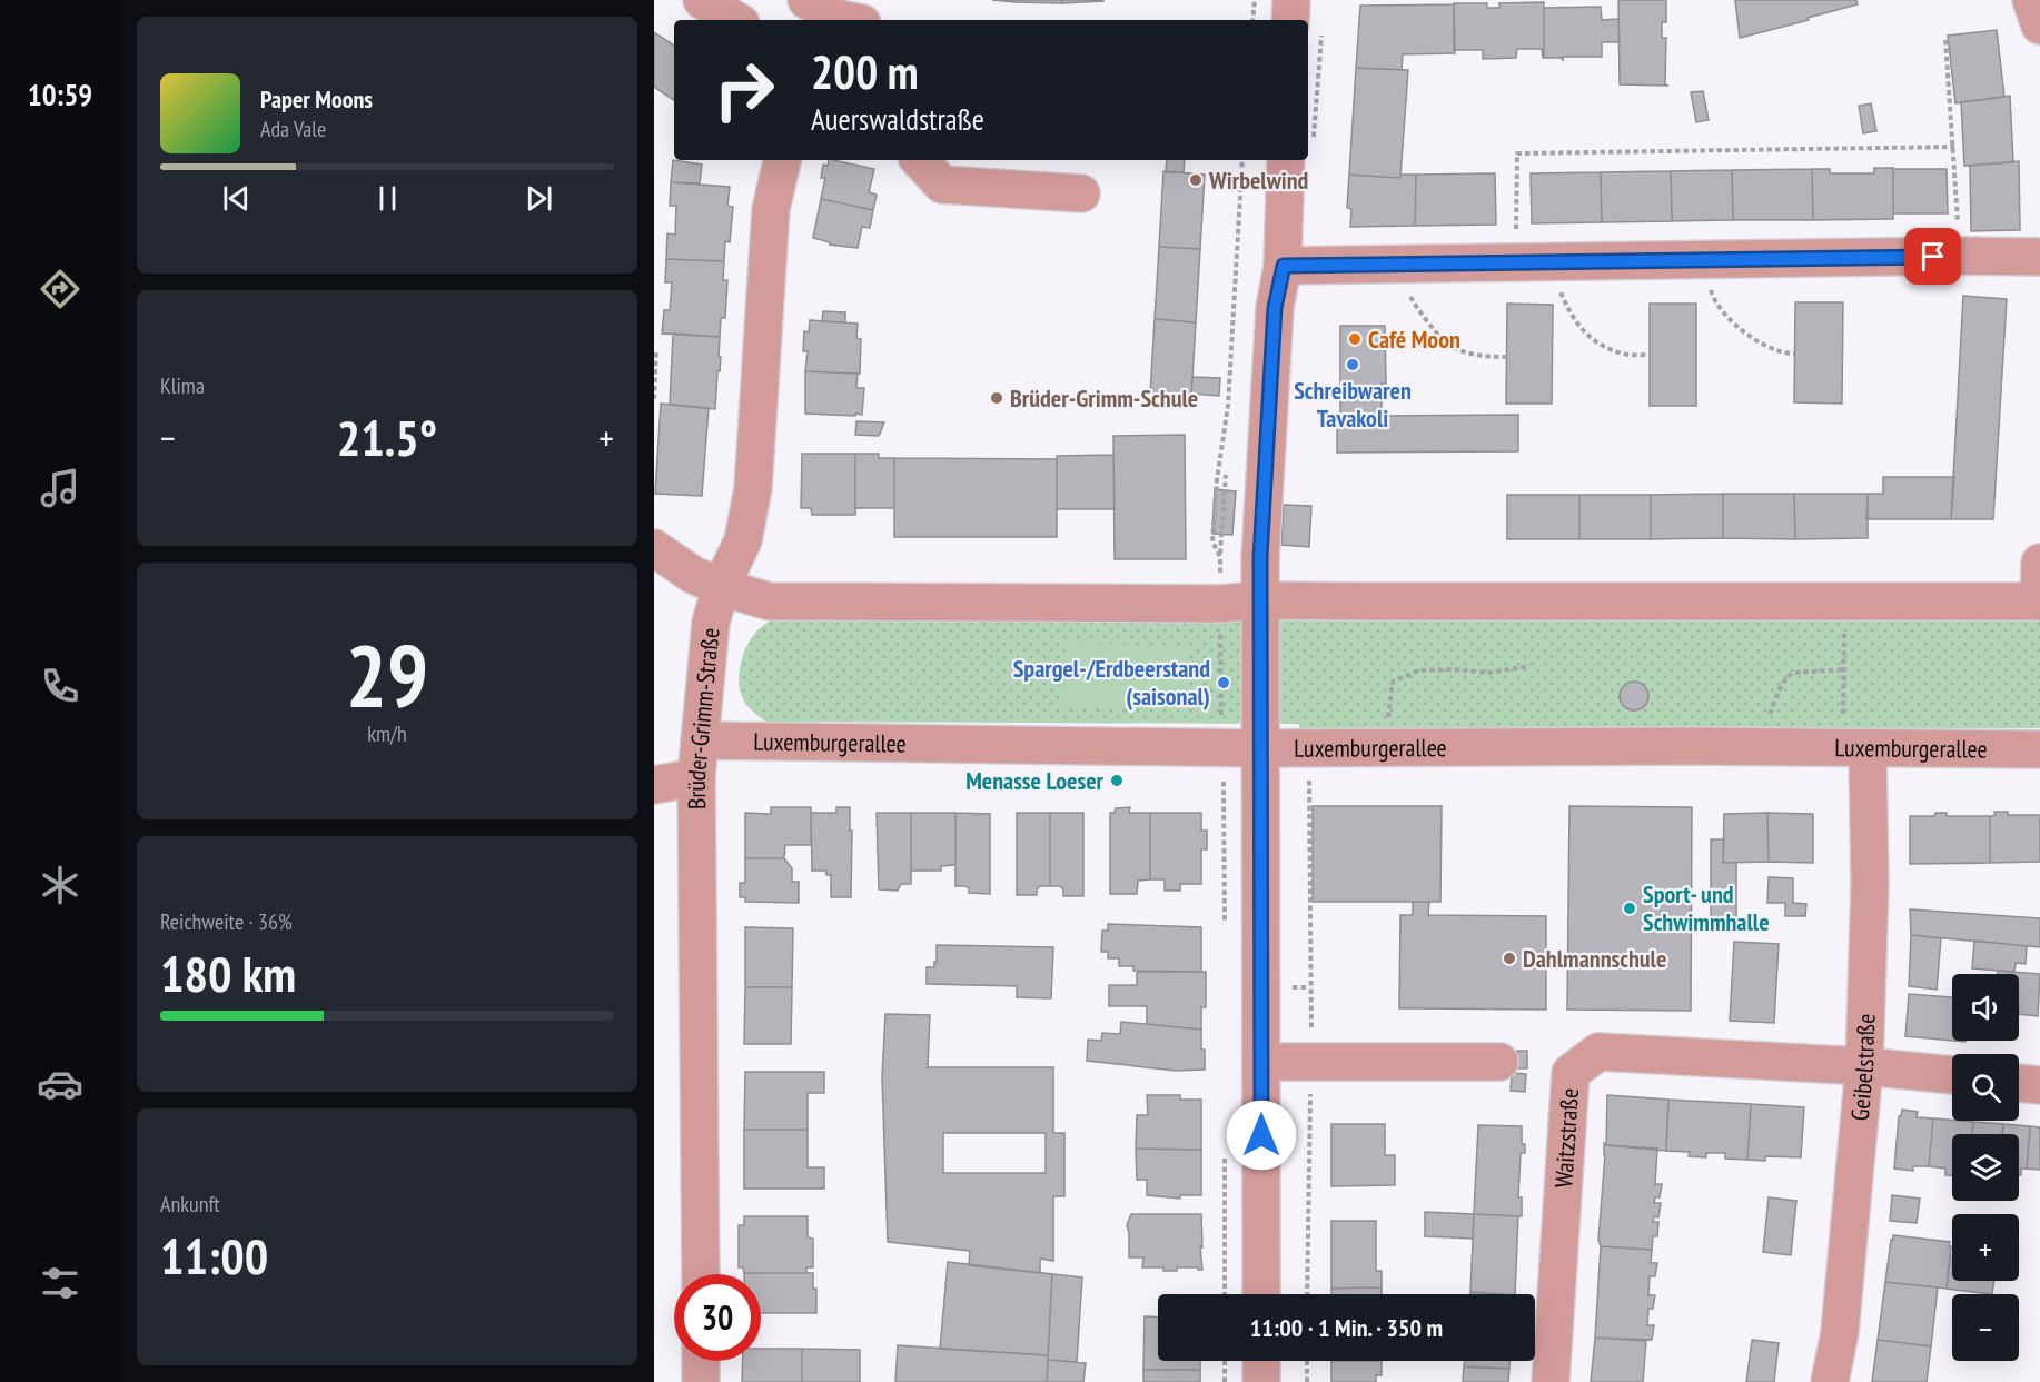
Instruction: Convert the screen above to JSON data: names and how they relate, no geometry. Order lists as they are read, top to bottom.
{
  "streets": {
    "street": [
      "Brüder-Grimm-Straße",
      "Luxemburgerallee",
      "Geibelstraße",
      "Waitzstraße"
    ]
  },
  "crossings": [
    ["Brüder-Grimm-Straße", "Luxemburgerallee"],
    ["Luxemburgerallee", "Geibelstraße"],
    ["Geibelstraße", "Waitzstraße"]
  ],
  "places": [
    "Wirbelwind",
    "Café Moon",
    "Schreibwaren Tavakoli",
    "Brüder-Grimm-Schule",
    "Spargel-/Erdbeerstand (saisonal)",
    "Menasse Loeser",
    "Sport- und Schwimmhalle",
    "Dahlmannschule"
  ],
  "page": {
    "tabs": "10:59",
    "turn": ["200 m", "Auerswaldstraße"],
    "song": ["Paper Moons", "Ada Vale"],
    "tile": [
      "Klima",
      ["29", "km/h"],
      ["Reichweite · 36%", "180 km"],
      ["Ankunft", "11:00"]
    ],
    "heat": ["−", "21.5°", "+"],
    "map_buttons": ["+", "−"],
    "limit": "30",
    "trip": "11:00 · 1 Min. · 350 m"
  }
}
